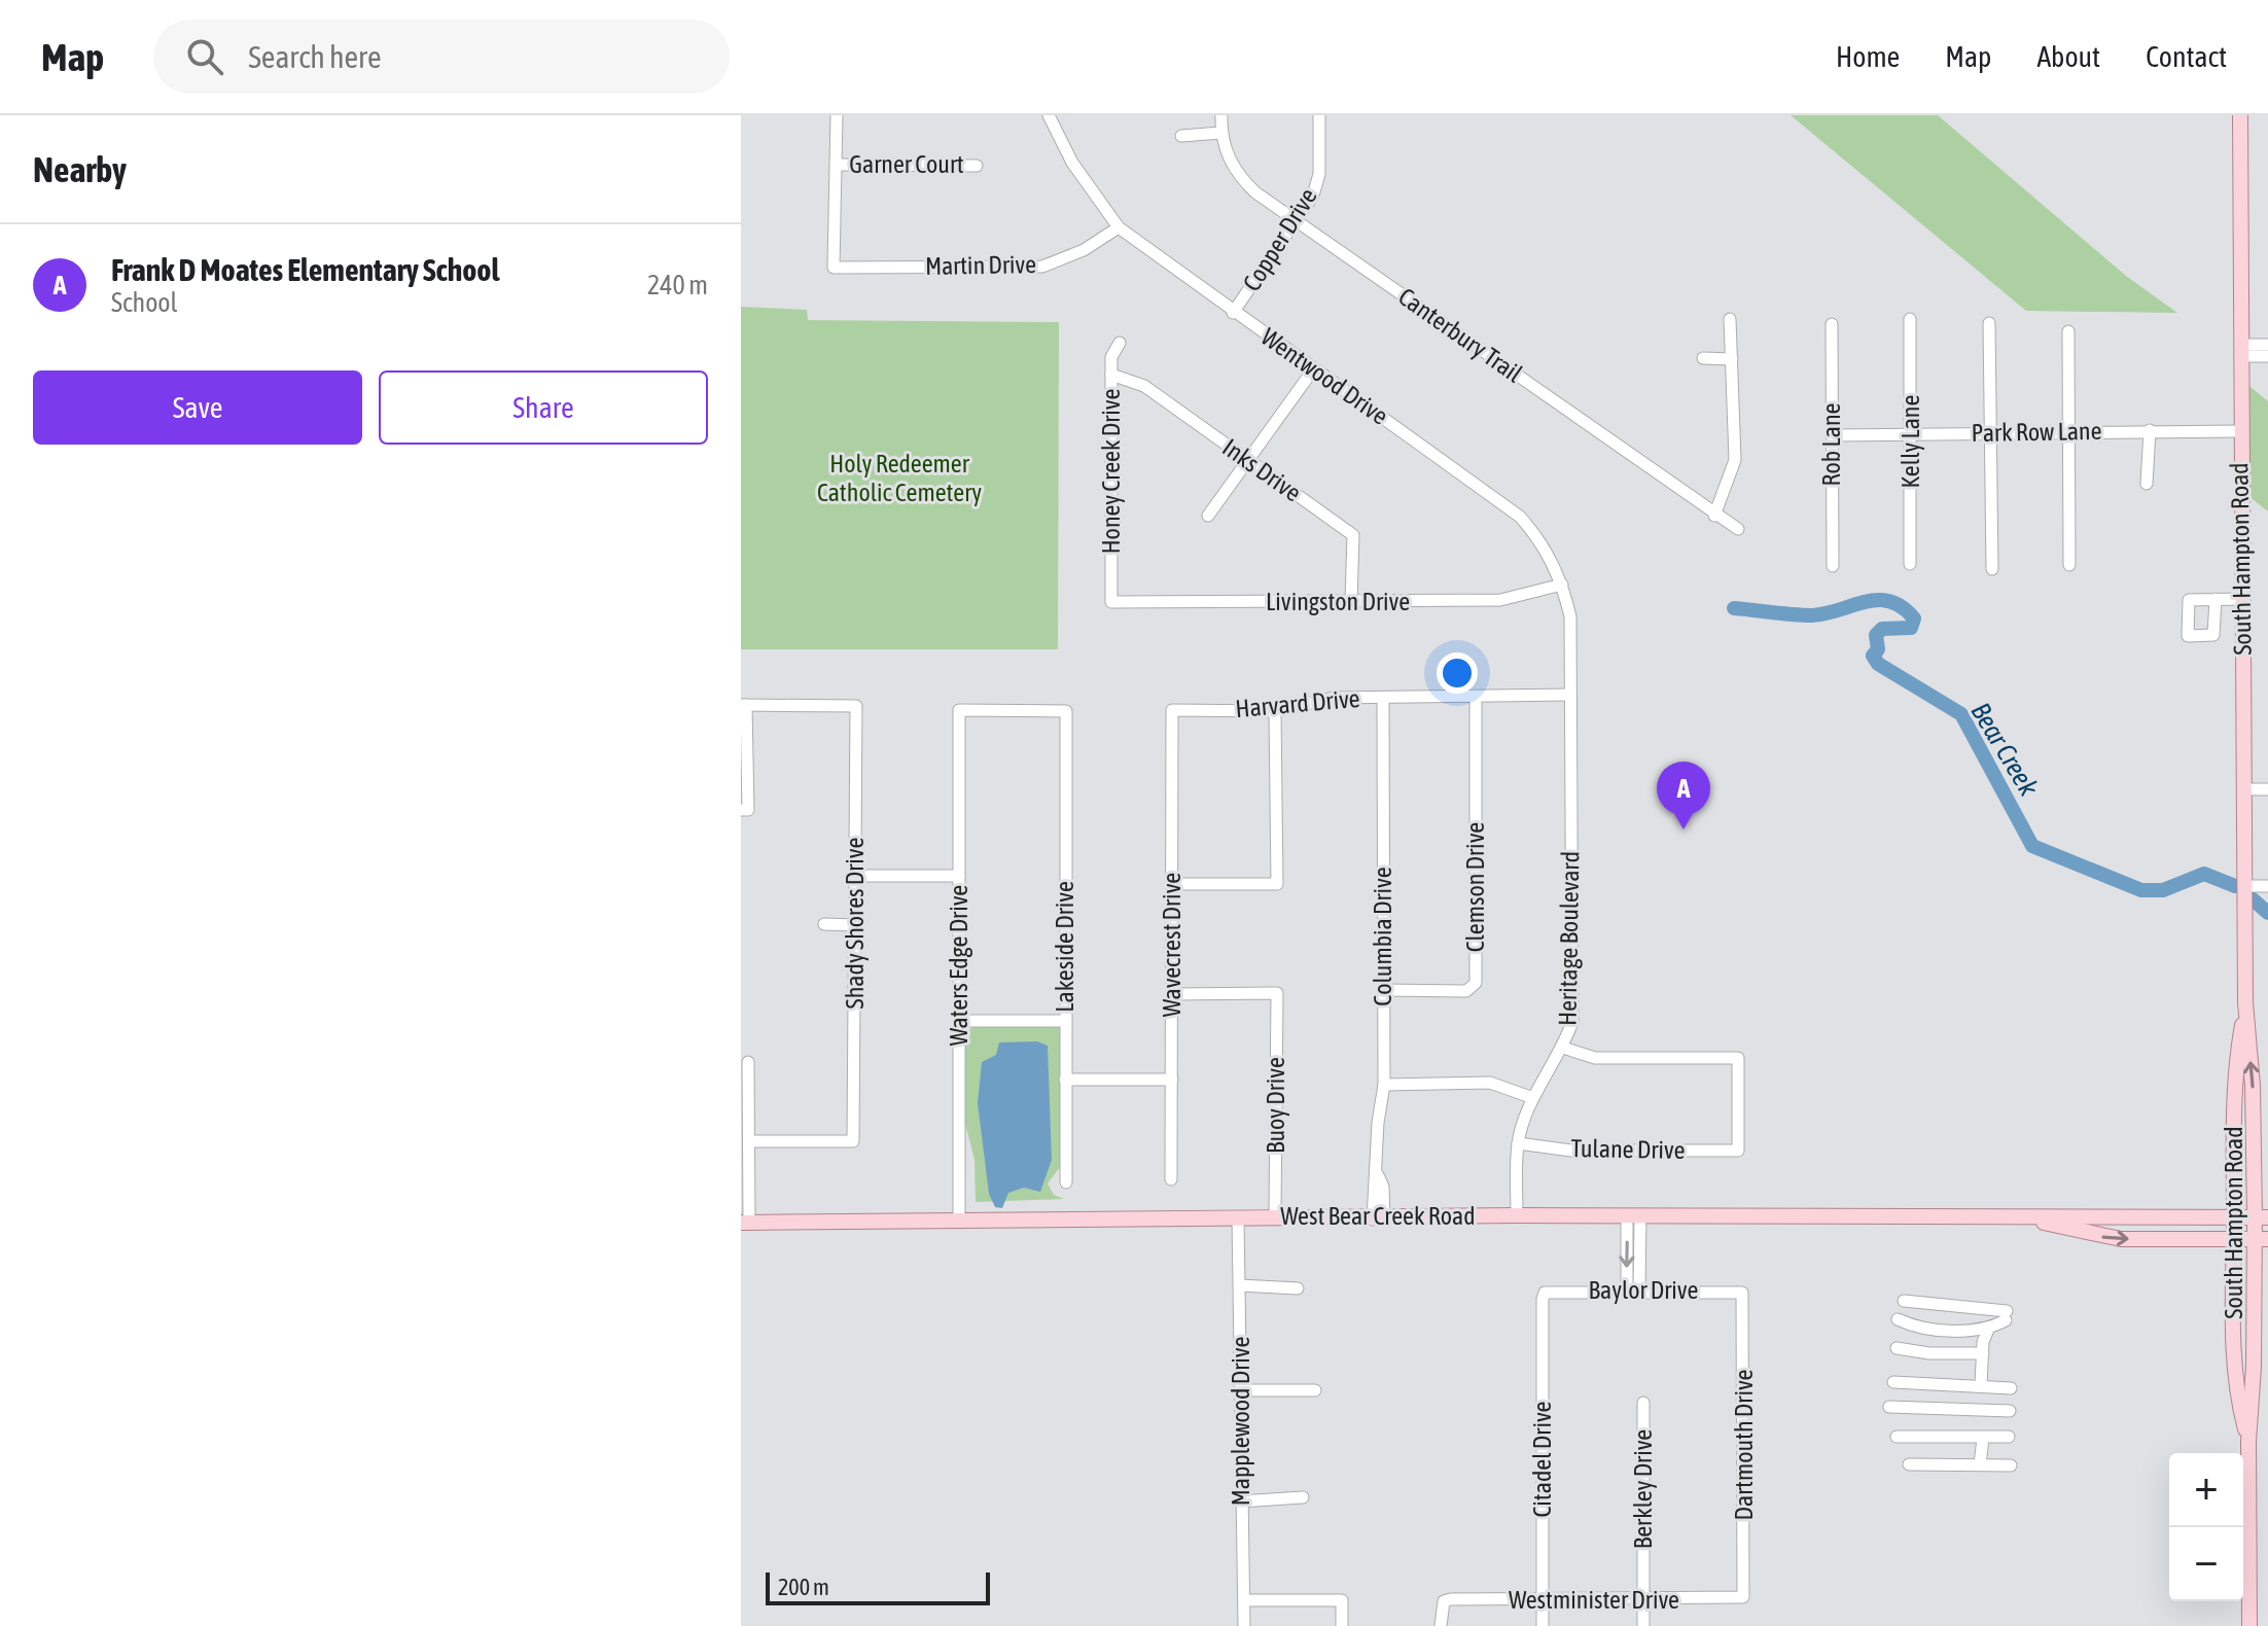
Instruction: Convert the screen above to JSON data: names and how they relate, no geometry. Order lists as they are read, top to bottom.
{
  "streets": {
    "main road": ["South Hampton Road", "West Bear Creek Road"],
    "street": [
      "Garner Court",
      "Copper Drive",
      "Martin Drive",
      "Canterbury Trail",
      "Wentwood Drive",
      "Park Row Lane",
      "Kelly Lane",
      "Rob Lane",
      "Inks Drive",
      "Honey Creek Drive",
      "Livingston Drive",
      "Harvard Drive",
      "Clemson Drive",
      "Shady Shores Drive",
      "Columbia Drive",
      "Heritage Boulevard",
      "Wavecrest Drive",
      "Lakeside Drive",
      "Waters Edge Drive",
      "Buoy Drive",
      "Tulane Drive",
      "Baylor Drive",
      "Mapplewood Drive",
      "Dartmouth Drive",
      "Citadel Drive",
      "Berkley Drive",
      "Westminister Drive"
    ]
  },
  "crossings": [
    ["Garner Court", "Martin Drive"],
    ["Copper Drive", "Canterbury Trail"],
    ["Copper Drive", "Wentwood Drive"],
    ["Martin Drive", "Wentwood Drive"],
    ["Wentwood Drive", "Livingston Drive"],
    ["Wentwood Drive", "Heritage Boulevard"],
    ["Park Row Lane", "Kelly Lane"],
    ["Park Row Lane", "Rob Lane"],
    ["Park Row Lane", "South Hampton Road"],
    ["Inks Drive", "Honey Creek Drive"],
    ["Inks Drive", "Livingston Drive"],
    ["Honey Creek Drive", "Livingston Drive"],
    ["South Hampton Road", "West Bear Creek Road"],
    ["Harvard Drive", "Clemson Drive"],
    ["Harvard Drive", "Columbia Drive"],
    ["Harvard Drive", "Heritage Boulevard"],
    ["Harvard Drive", "Wavecrest Drive"],
    ["Clemson Drive", "Columbia Drive"],
    ["Columbia Drive", "West Bear Creek Road"],
    ["Heritage Boulevard", "Tulane Drive"],
    ["Heritage Boulevard", "West Bear Creek Road"],
    ["Wavecrest Drive", "Buoy Drive"],
    ["Lakeside Drive", "Waters Edge Drive"],
    ["Waters Edge Drive", "West Bear Creek Road"],
    ["Buoy Drive", "West Bear Creek Road"],
    ["West Bear Creek Road", "Mapplewood Drive"],
    ["Baylor Drive", "Dartmouth Drive"],
    ["Baylor Drive", "Citadel Drive"],
    ["Dartmouth Drive", "Westminister Drive"],
    ["Citadel Drive", "Westminister Drive"],
    ["Berkley Drive", "Westminister Drive"]
  ],
  "water": ["Bear Creek"],
  "parks": ["Holy Redeemer Catholic Cemetery"],
  "scale_bar": "200 m",
  "page": {
    "header": "Map",
    "search": "Search here",
    "nav": [
      "Home",
      "Map",
      "About",
      "Contact"
    ],
    "heading": "Nearby",
    "list": [
      {
        "mark": "A",
        "name": "Frank D Moates Elementary School",
        "note": "School",
        "value": "240 m"
      }
    ],
    "buttons": ["Save", "Share"],
    "pins": "A",
    "map_buttons": ["+", "−"],
    "scale": "200 m"
  }
}
